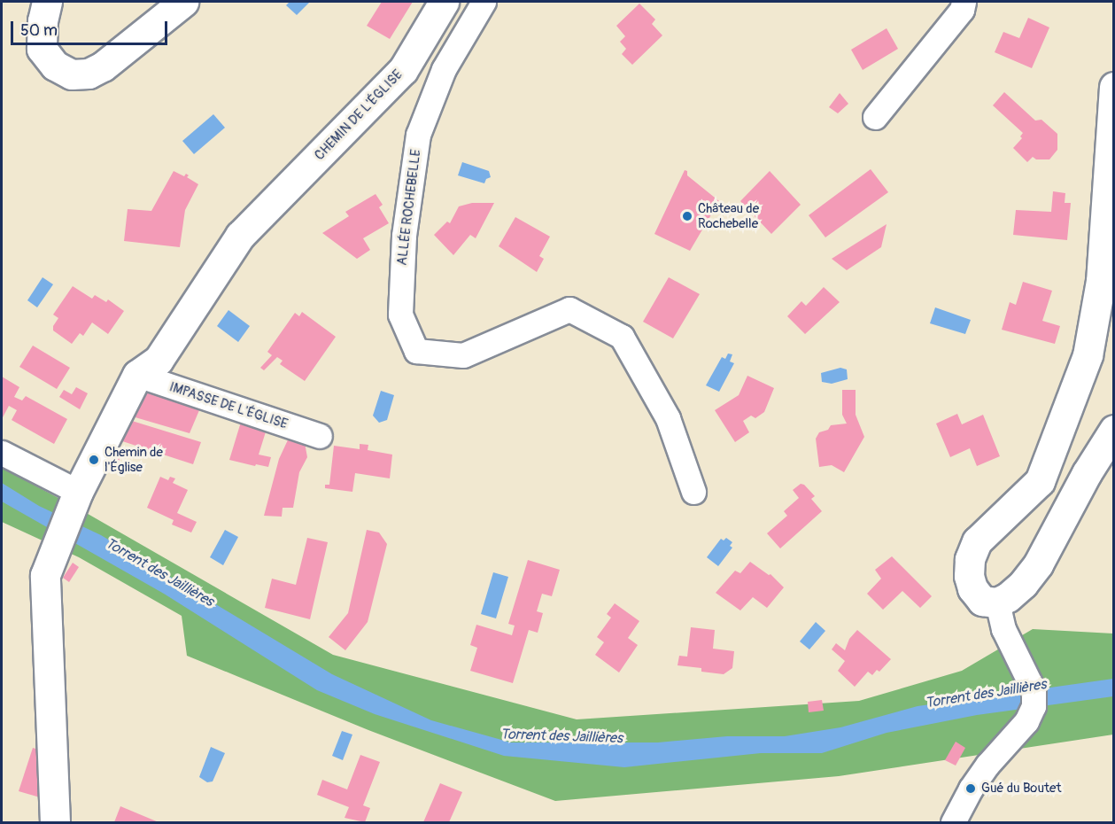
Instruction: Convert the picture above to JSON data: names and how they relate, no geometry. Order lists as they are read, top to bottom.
{
  "streets": {
    "street": ["CHEMIN DE L'ÉGLISE", "ALLÉE ROCHEBELLE", "IMPASSE DE L'ÉGLISE"]
  },
  "crossings": [
    ["CHEMIN DE L'ÉGLISE", "IMPASSE DE L'ÉGLISE"]
  ],
  "water": ["Torrent des Jaillières"],
  "places": ["Château de Rochebelle", "Chemin de l'Église", "Gué du Boutet"],
  "scale_bar": "50 m"
}
